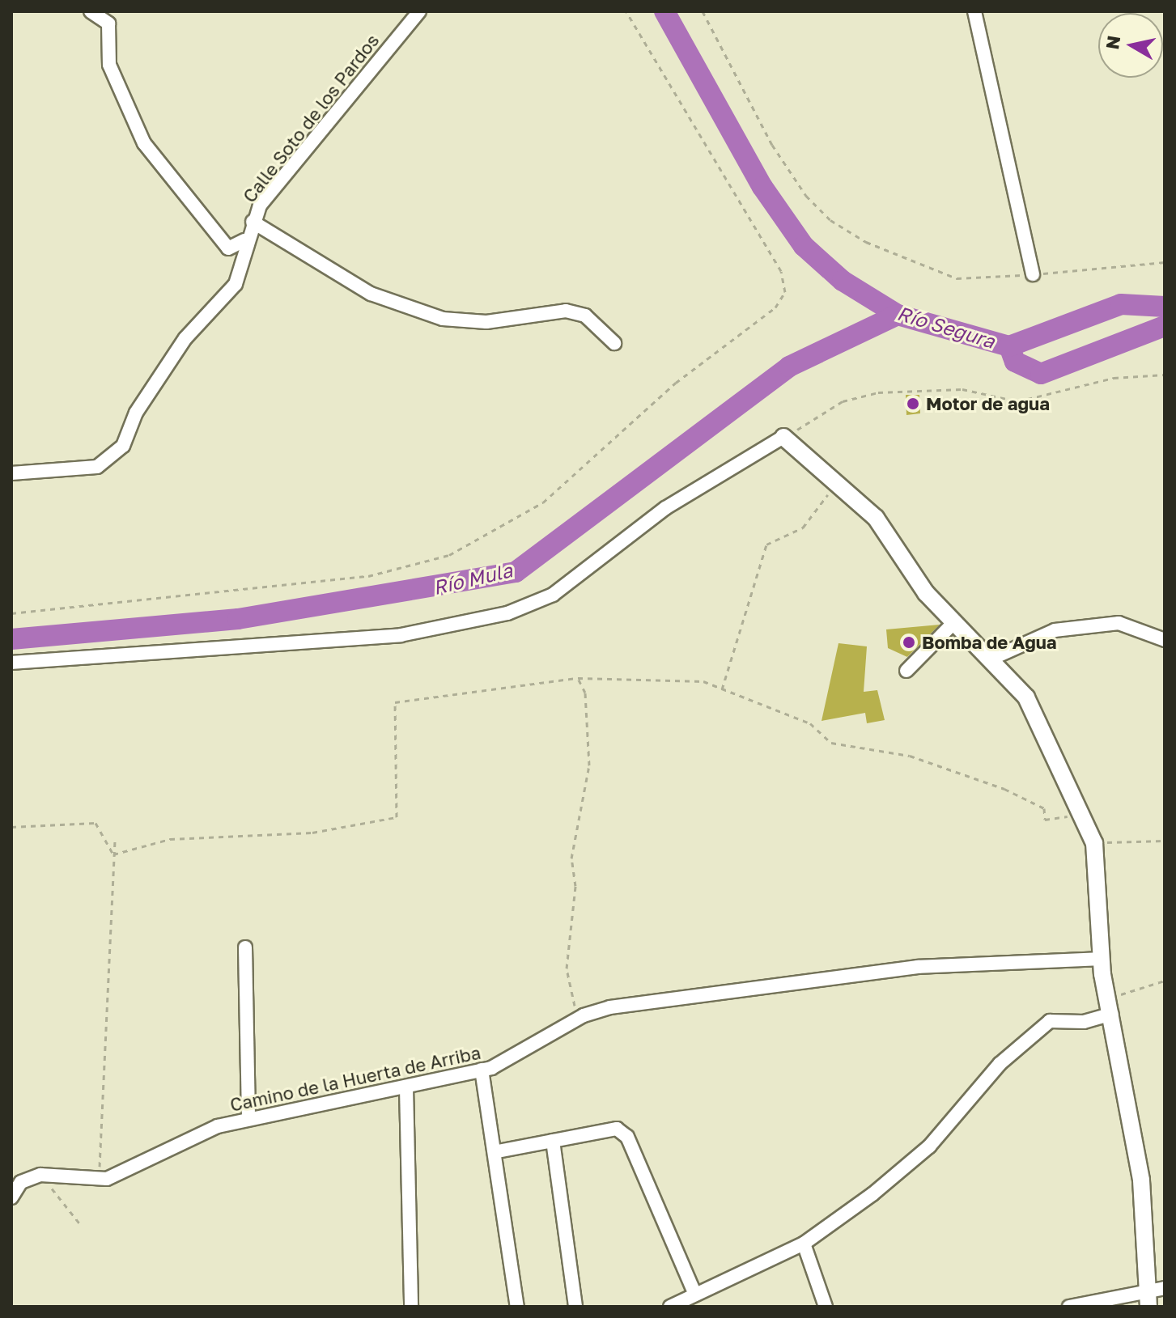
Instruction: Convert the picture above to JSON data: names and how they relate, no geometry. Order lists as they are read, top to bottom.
{
  "streets": {
    "street": ["Calle Soto de los Pardos", "Camino de la Huerta de Arriba"]
  },
  "water": ["Río Segura", "Río Mula"],
  "places": ["Motor de agua", "Bomba de Agua"],
  "north": "left"
}
